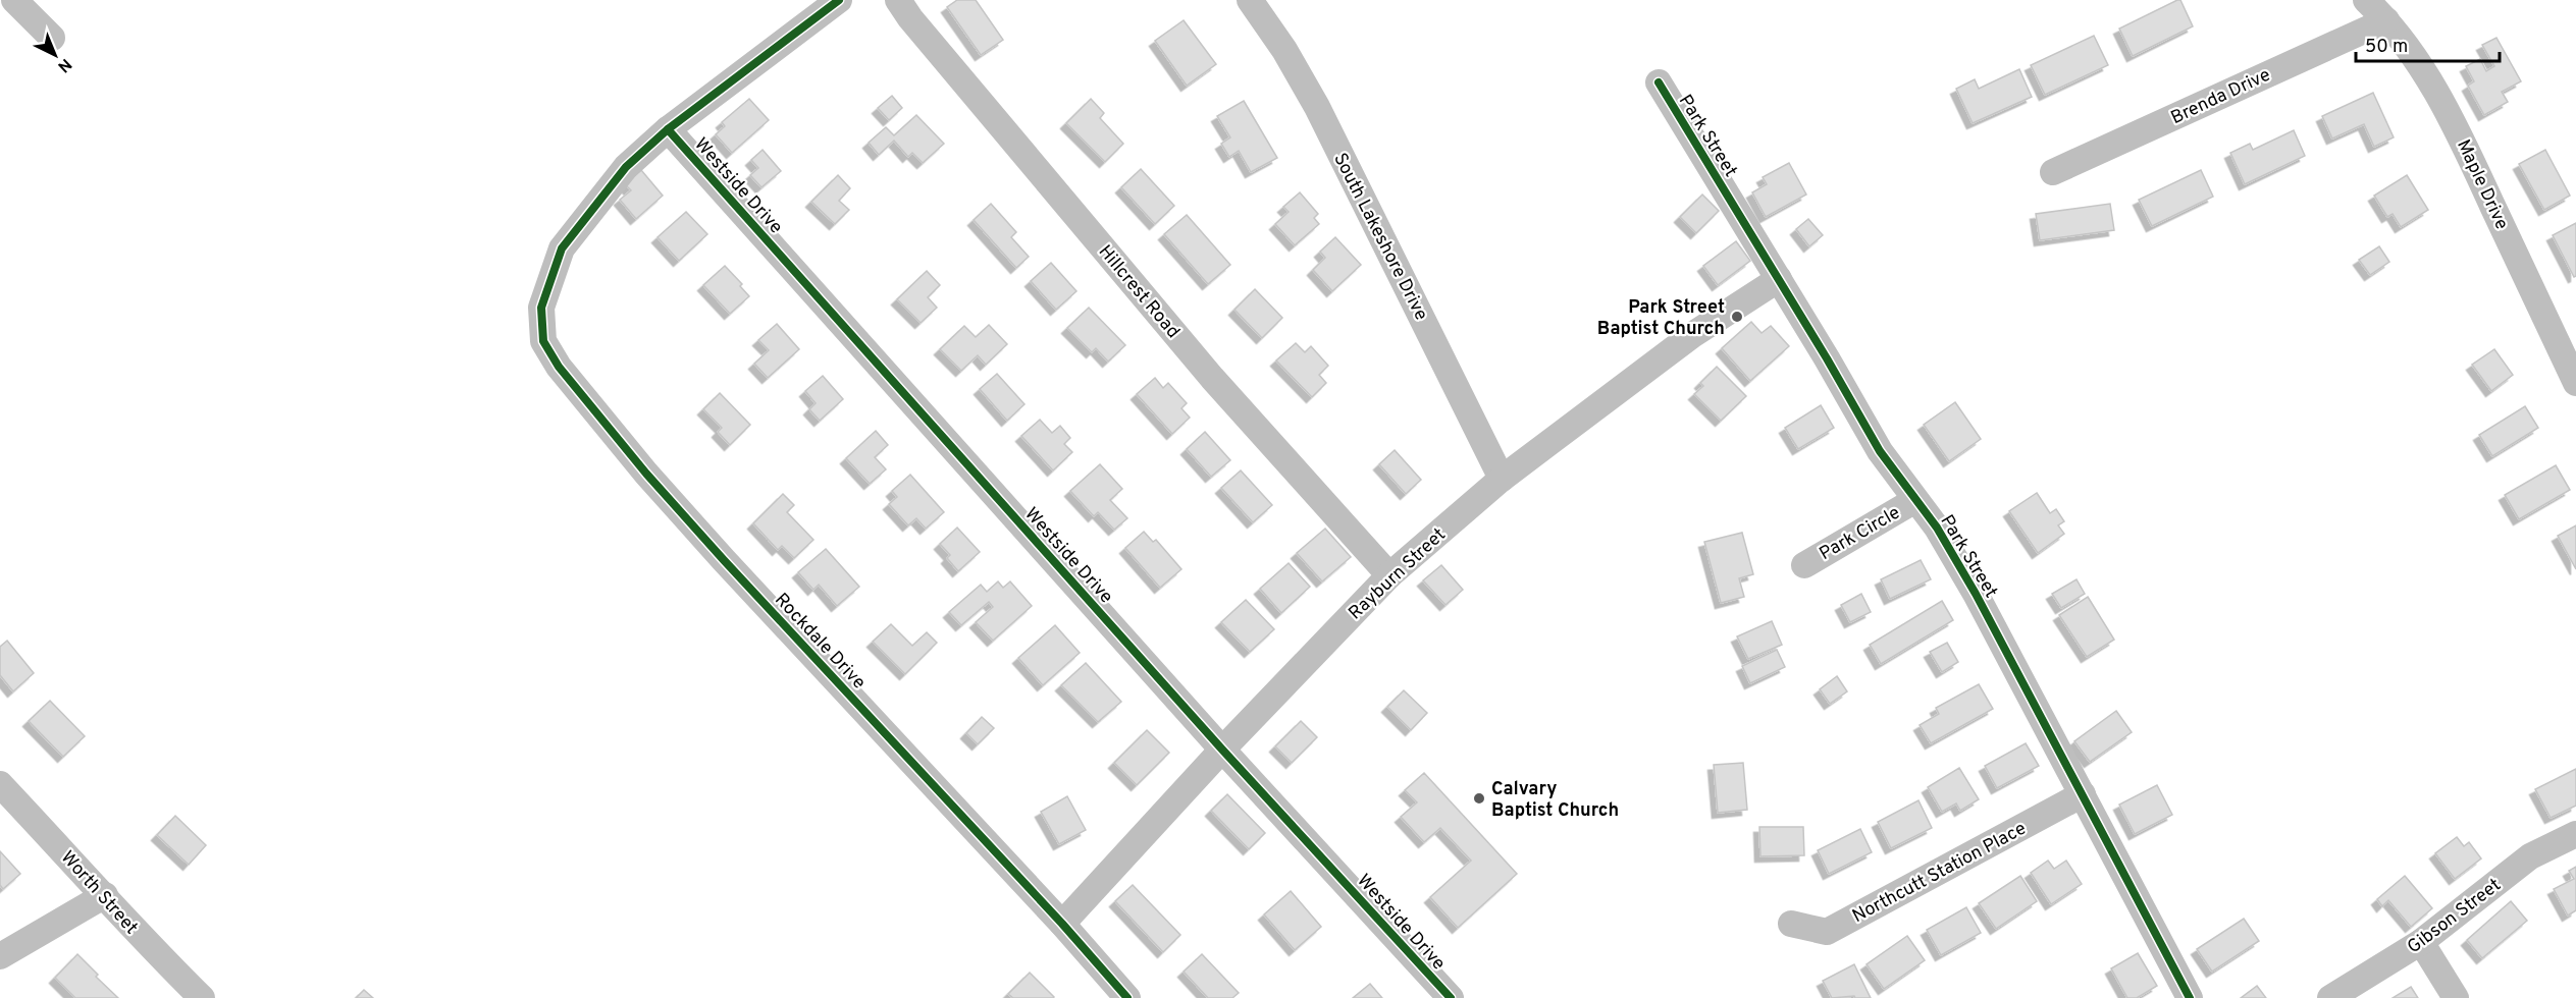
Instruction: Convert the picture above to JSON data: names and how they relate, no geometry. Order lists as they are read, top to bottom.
{
  "streets": {
    "street": [
      "Brenda Drive",
      "Park Street",
      "Maple Drive",
      "Westside Drive",
      "South Lakeshore Drive",
      "Hillcrest Road",
      "Park Circle",
      "Rayburn Street",
      "Rockdale Drive",
      "Northcutt Station Place",
      "Worth Street",
      "Gibson Street"
    ]
  },
  "crossings": [
    ["Brenda Drive", "Maple Drive"],
    ["Park Street", "Park Circle"],
    ["Park Street", "Rayburn Street"],
    ["Park Street", "Northcutt Station Place"],
    ["Westside Drive", "Rayburn Street"],
    ["Westside Drive", "Rockdale Drive"],
    ["South Lakeshore Drive", "Rayburn Street"],
    ["Hillcrest Road", "Rayburn Street"],
    ["Rayburn Street", "Rockdale Drive"]
  ],
  "places": ["Park Street Baptist Church", "Calvary Baptist Church"],
  "scale_bar": "50 m",
  "north": "bottom right"
}
